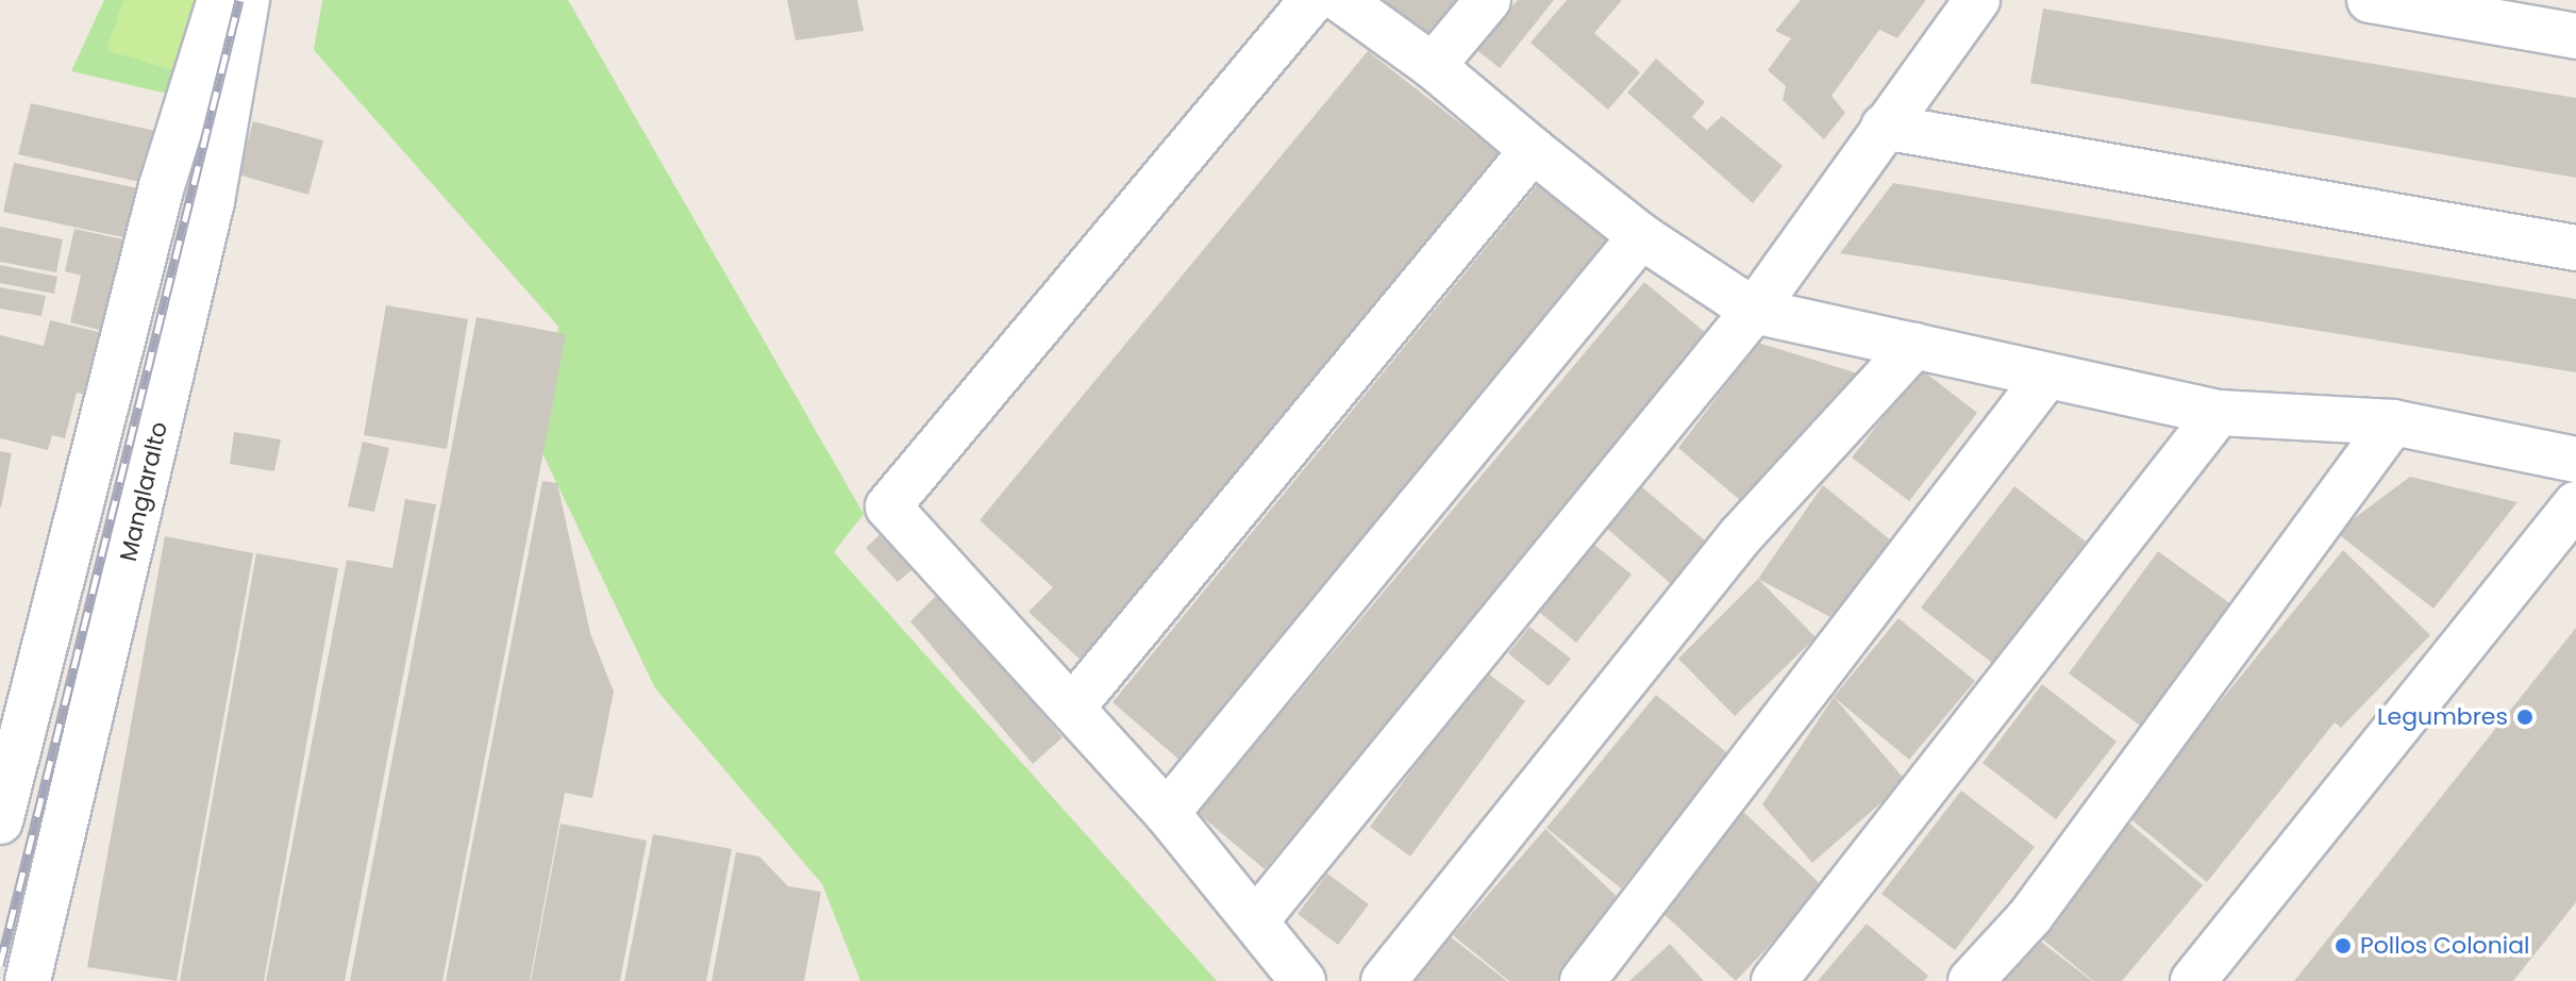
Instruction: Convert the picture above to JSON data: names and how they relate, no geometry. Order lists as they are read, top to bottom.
{
  "streets": {
    "street": ["Manglaralto"]
  },
  "places": ["Legumbres", "Pollos Colonial"]
}
